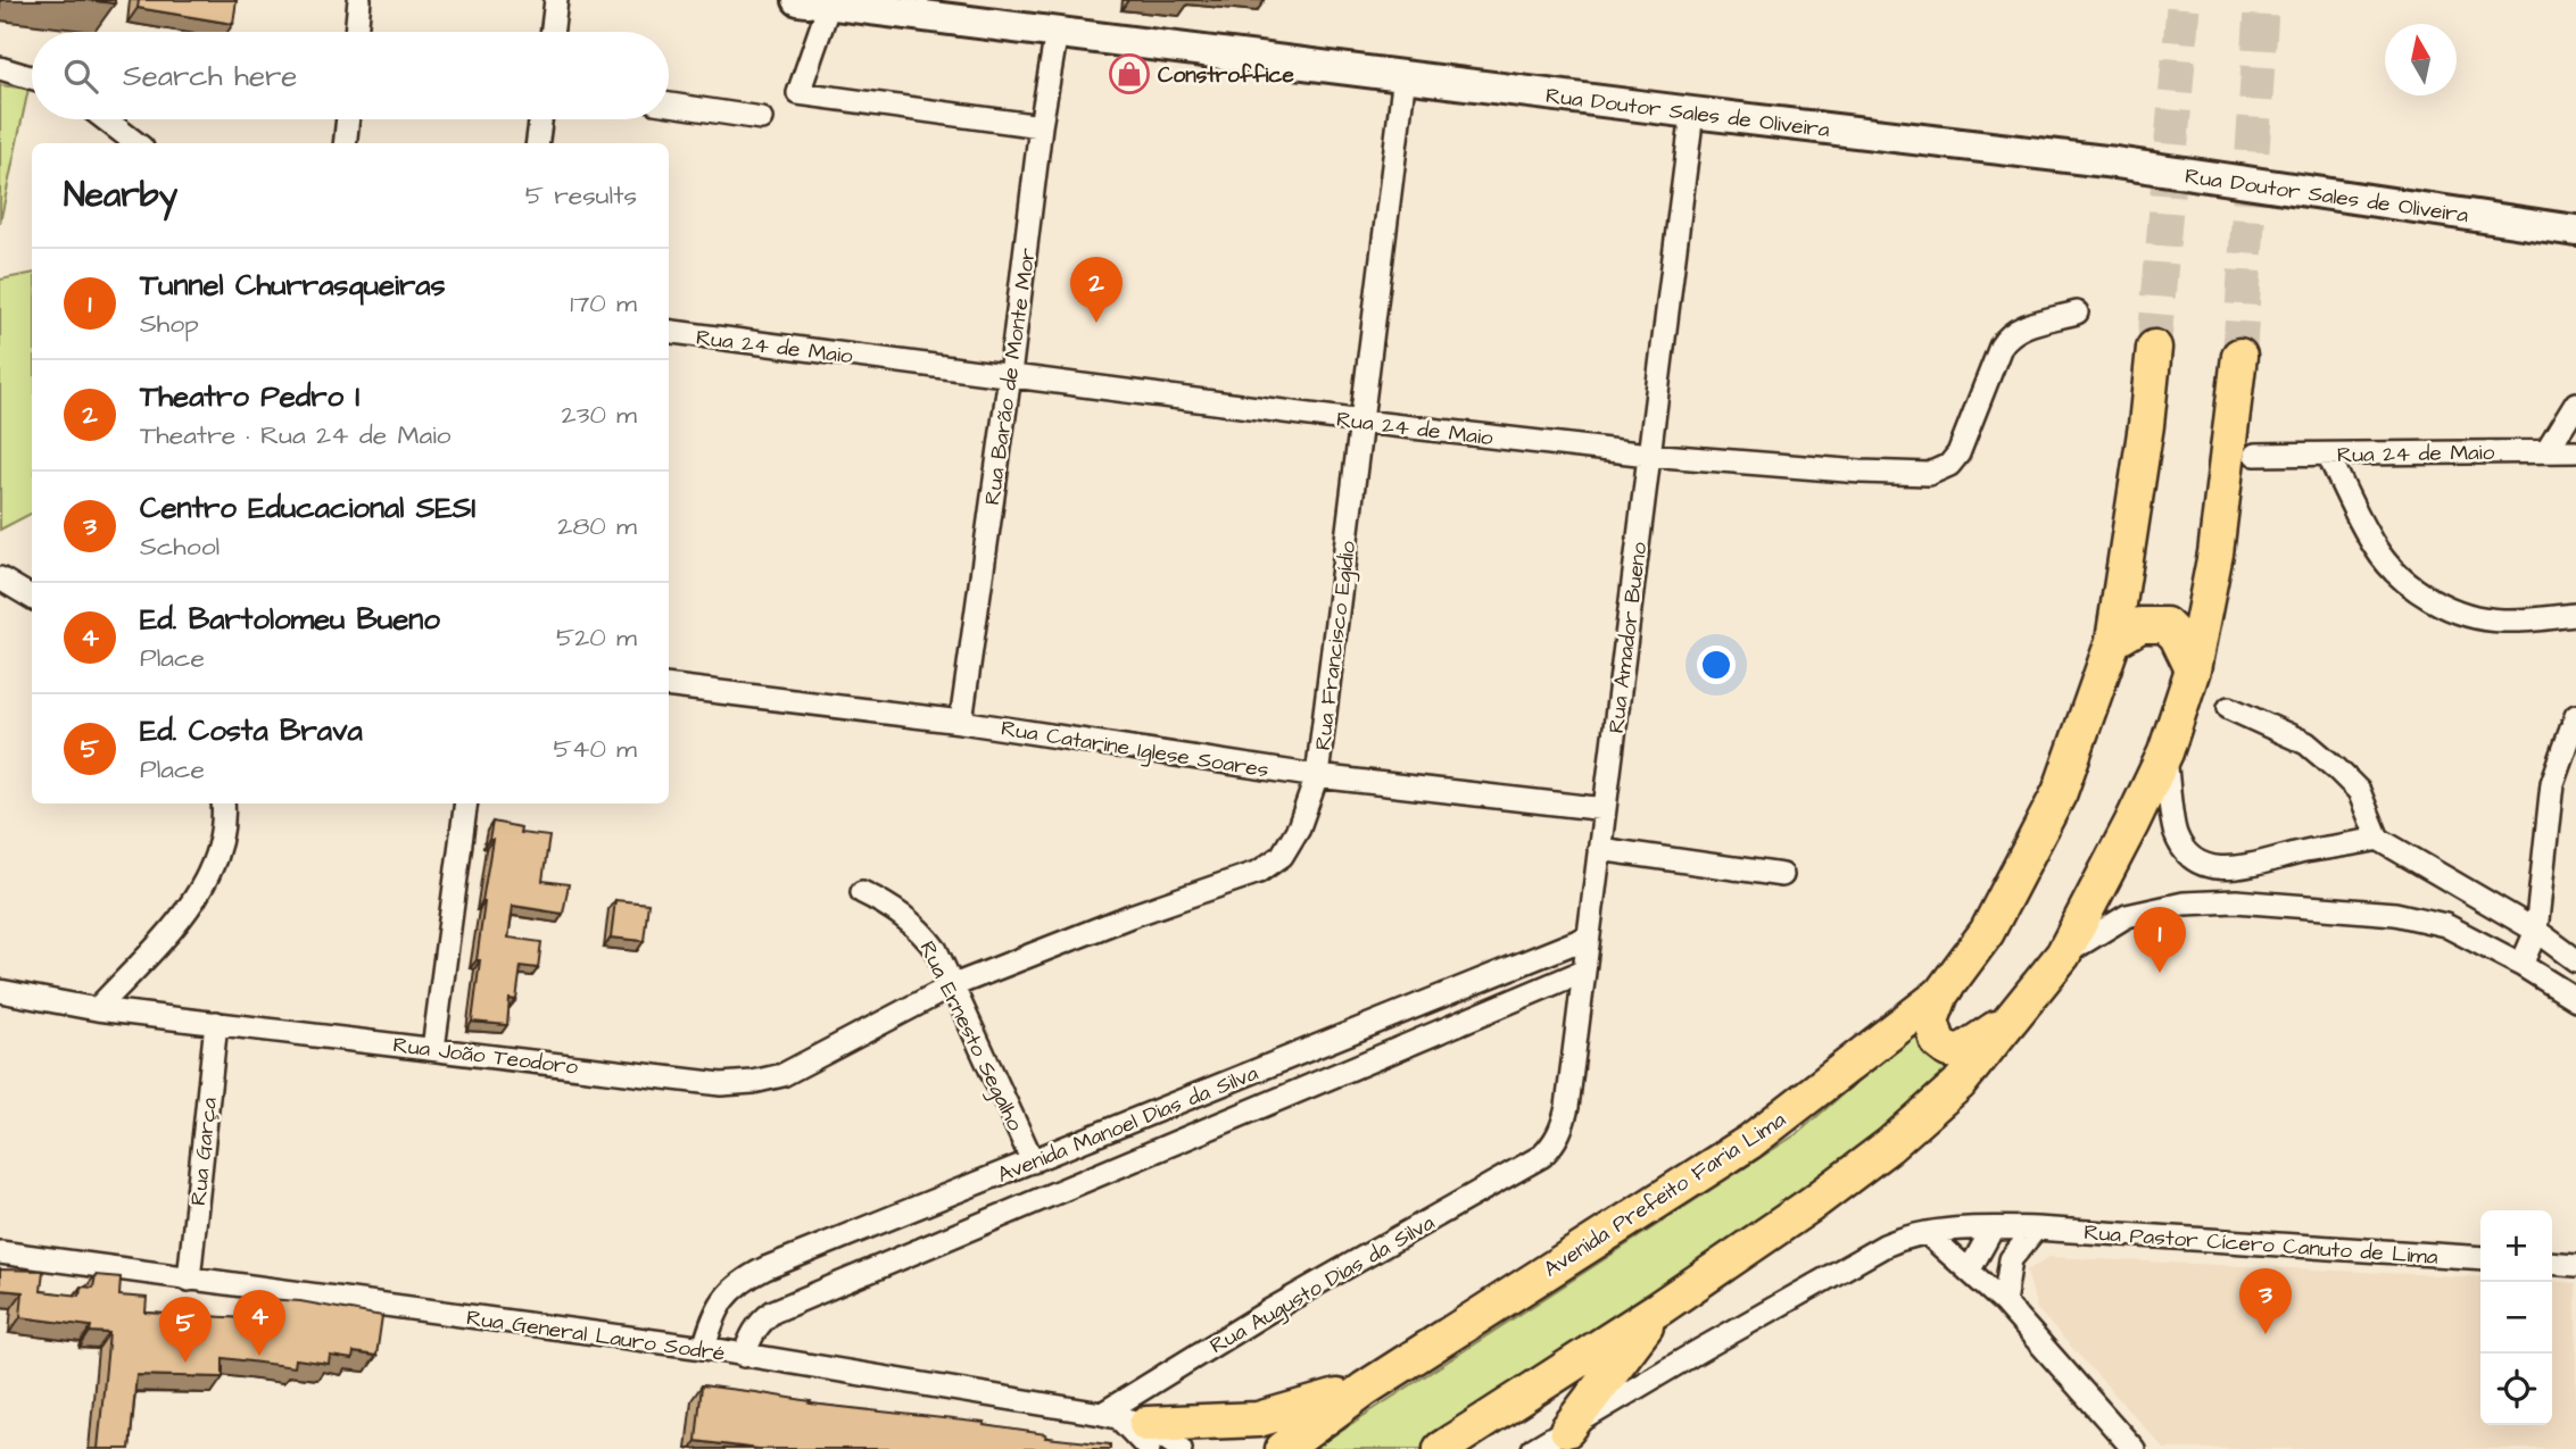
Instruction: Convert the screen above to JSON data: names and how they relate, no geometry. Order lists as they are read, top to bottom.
{
  "streets": {
    "main road": ["Rua Doutor Sales de Oliveira", "Avenida Prefeito Faria Lima"],
    "street": [
      "Rua 24 de Maio",
      "Rua Barão de Monte Mor",
      "Rua Amador Bueno",
      "Rua Francisco Egídio",
      "Rua Catarine Iglese Soares",
      "Rua Ernesto Segalho",
      "Rua João Teodoro",
      "Avenida Manoel Dias da Silva",
      "Rua Garça",
      "Rua Pastor Cícero Canuto de Lima",
      "Rua Augusto Dias da Silva",
      "Rua General Lauro Sodré"
    ]
  },
  "crossings": [
    ["Rua Doutor Sales de Oliveira", "Rua Barão de Monte Mor"],
    ["Rua Doutor Sales de Oliveira", "Rua Amador Bueno"],
    ["Rua Doutor Sales de Oliveira", "Rua Francisco Egídio"],
    ["Rua 24 de Maio", "Rua Barão de Monte Mor"],
    ["Rua 24 de Maio", "Rua Amador Bueno"],
    ["Rua 24 de Maio", "Rua Francisco Egídio"],
    ["Rua Barão de Monte Mor", "Rua Catarine Iglese Soares"],
    ["Rua Amador Bueno", "Rua Catarine Iglese Soares"],
    ["Rua Amador Bueno", "Avenida Manoel Dias da Silva"],
    ["Rua Amador Bueno", "Rua Augusto Dias da Silva"],
    ["Rua Francisco Egídio", "Rua Catarine Iglese Soares"],
    ["Rua Francisco Egídio", "Rua Ernesto Segalho"],
    ["Rua Francisco Egídio", "Rua João Teodoro"],
    ["Rua Ernesto Segalho", "Rua João Teodoro"],
    ["Rua Ernesto Segalho", "Avenida Manoel Dias da Silva"],
    ["Rua João Teodoro", "Rua Garça"],
    ["Avenida Manoel Dias da Silva", "Rua General Lauro Sodré"],
    ["Rua Garça", "Rua General Lauro Sodré"],
    ["Rua Augusto Dias da Silva", "Rua General Lauro Sodré"]
  ],
  "places": {
    "shop": ["Constroffice"]
  },
  "north": "top",
  "page": {
    "search": "Search here",
    "heading": ["Nearby", "5 results"],
    "list": [
      {
        "mark": "1",
        "name": "Tunnel Churrasqueiras",
        "note": "Shop",
        "value": "170 m"
      },
      {
        "mark": "2",
        "name": "Theatro Pedro I",
        "note": "Theatre · Rua 24 de Maio",
        "value": "230 m"
      },
      {
        "mark": "3",
        "name": "Centro Educacional SESI",
        "note": "School",
        "value": "280 m"
      },
      {
        "mark": "4",
        "name": "Ed. Bartolomeu Bueno",
        "note": "Place",
        "value": "520 m"
      },
      {
        "mark": "5",
        "name": "Ed. Costa Brava",
        "note": "Place",
        "value": "540 m"
      }
    ],
    "pins": [
      "2",
      "1",
      "3",
      "4",
      "5"
    ],
    "map_buttons": ["+", "−"]
  }
}
